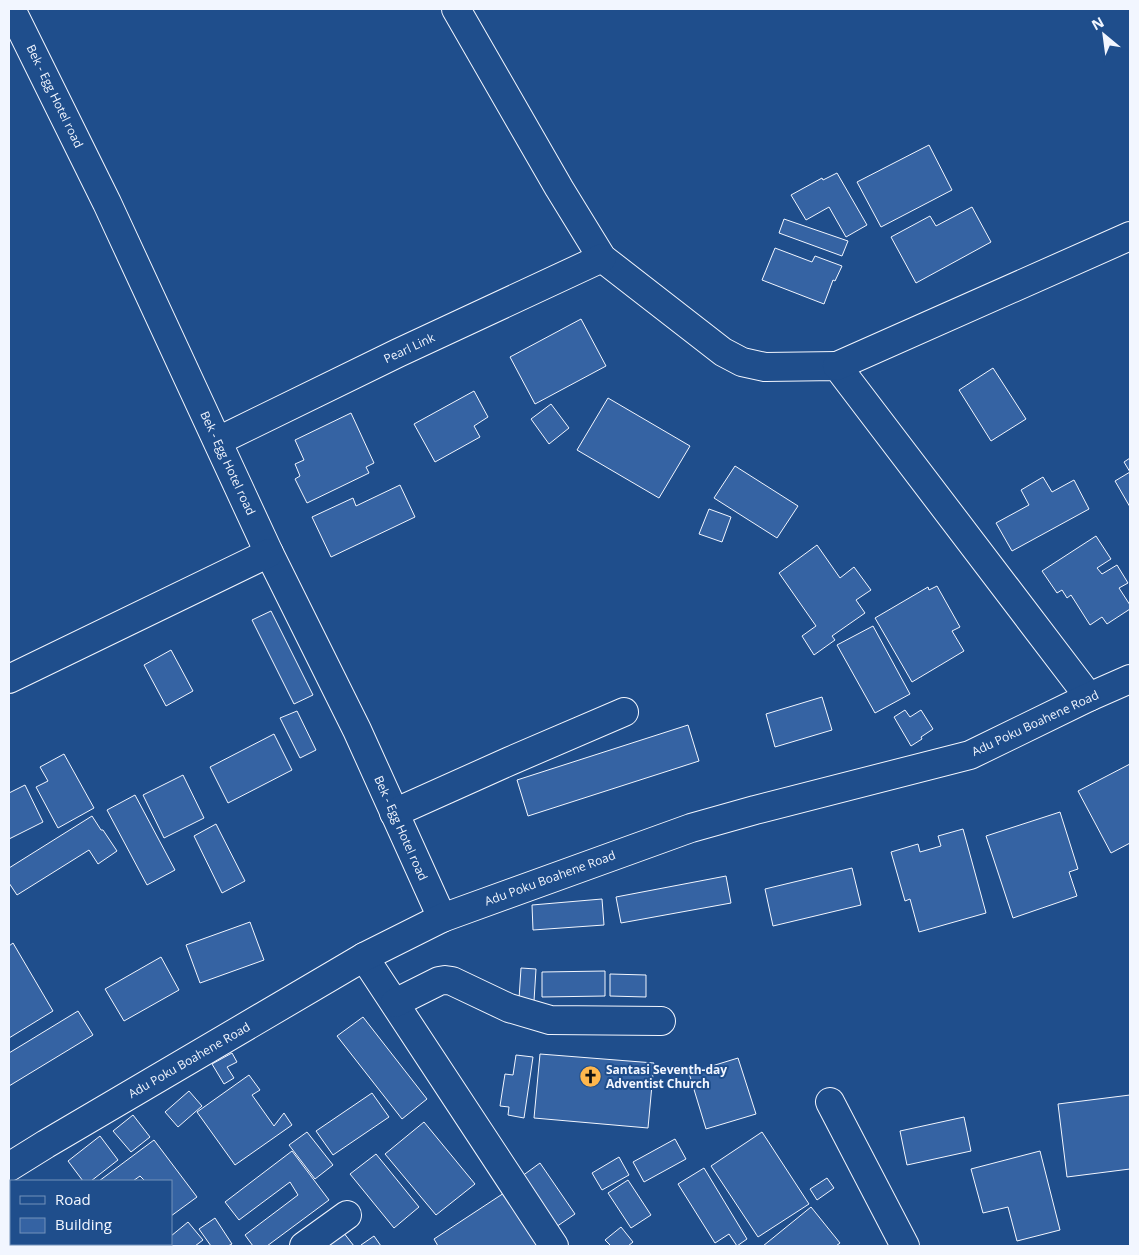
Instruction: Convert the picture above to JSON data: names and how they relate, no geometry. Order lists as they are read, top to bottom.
{
  "streets": {
    "street": ["Bek - Egg Hotel road", "Pearl Link", "Adu Poku Boahene Road"]
  },
  "crossings": [
    ["Bek - Egg Hotel road", "Pearl Link"],
    ["Bek - Egg Hotel road", "Adu Poku Boahene Road"]
  ],
  "places": {
    "church": ["Santasi Seventh-day Adventist Church"]
  },
  "legend": ["Road", "Building"],
  "north": "top left"
}
